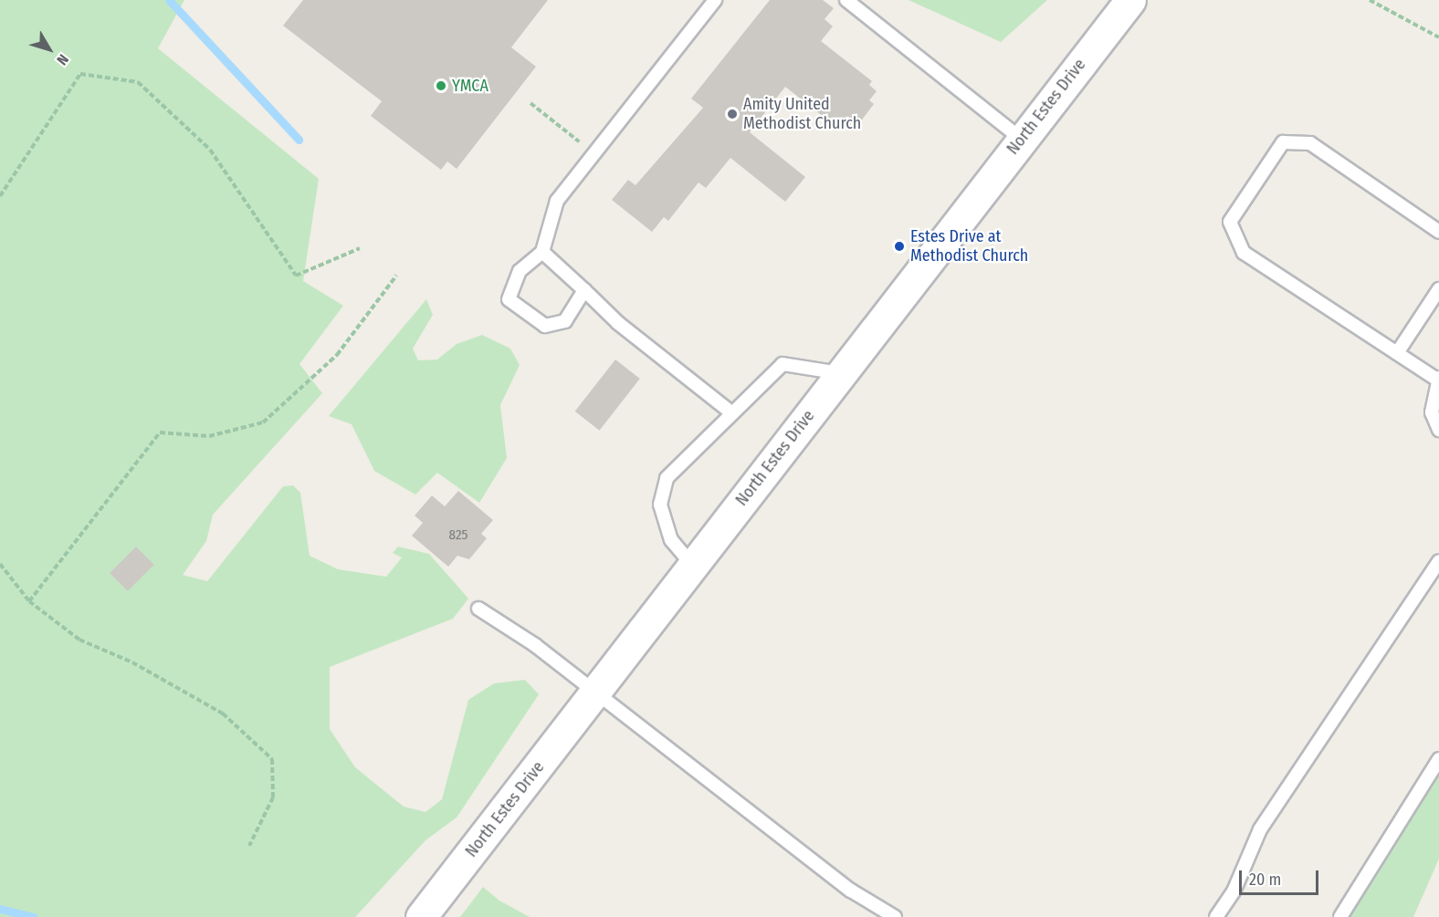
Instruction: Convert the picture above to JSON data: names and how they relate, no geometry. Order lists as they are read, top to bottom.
{
  "streets": {
    "main road": ["North Estes Drive"]
  },
  "places": ["YMCA", "Amity United Methodist Church", "Estes Drive at Methodist Church"],
  "house_numbers": ["825"],
  "scale_bar": "20 m",
  "north": "bottom right"
}
